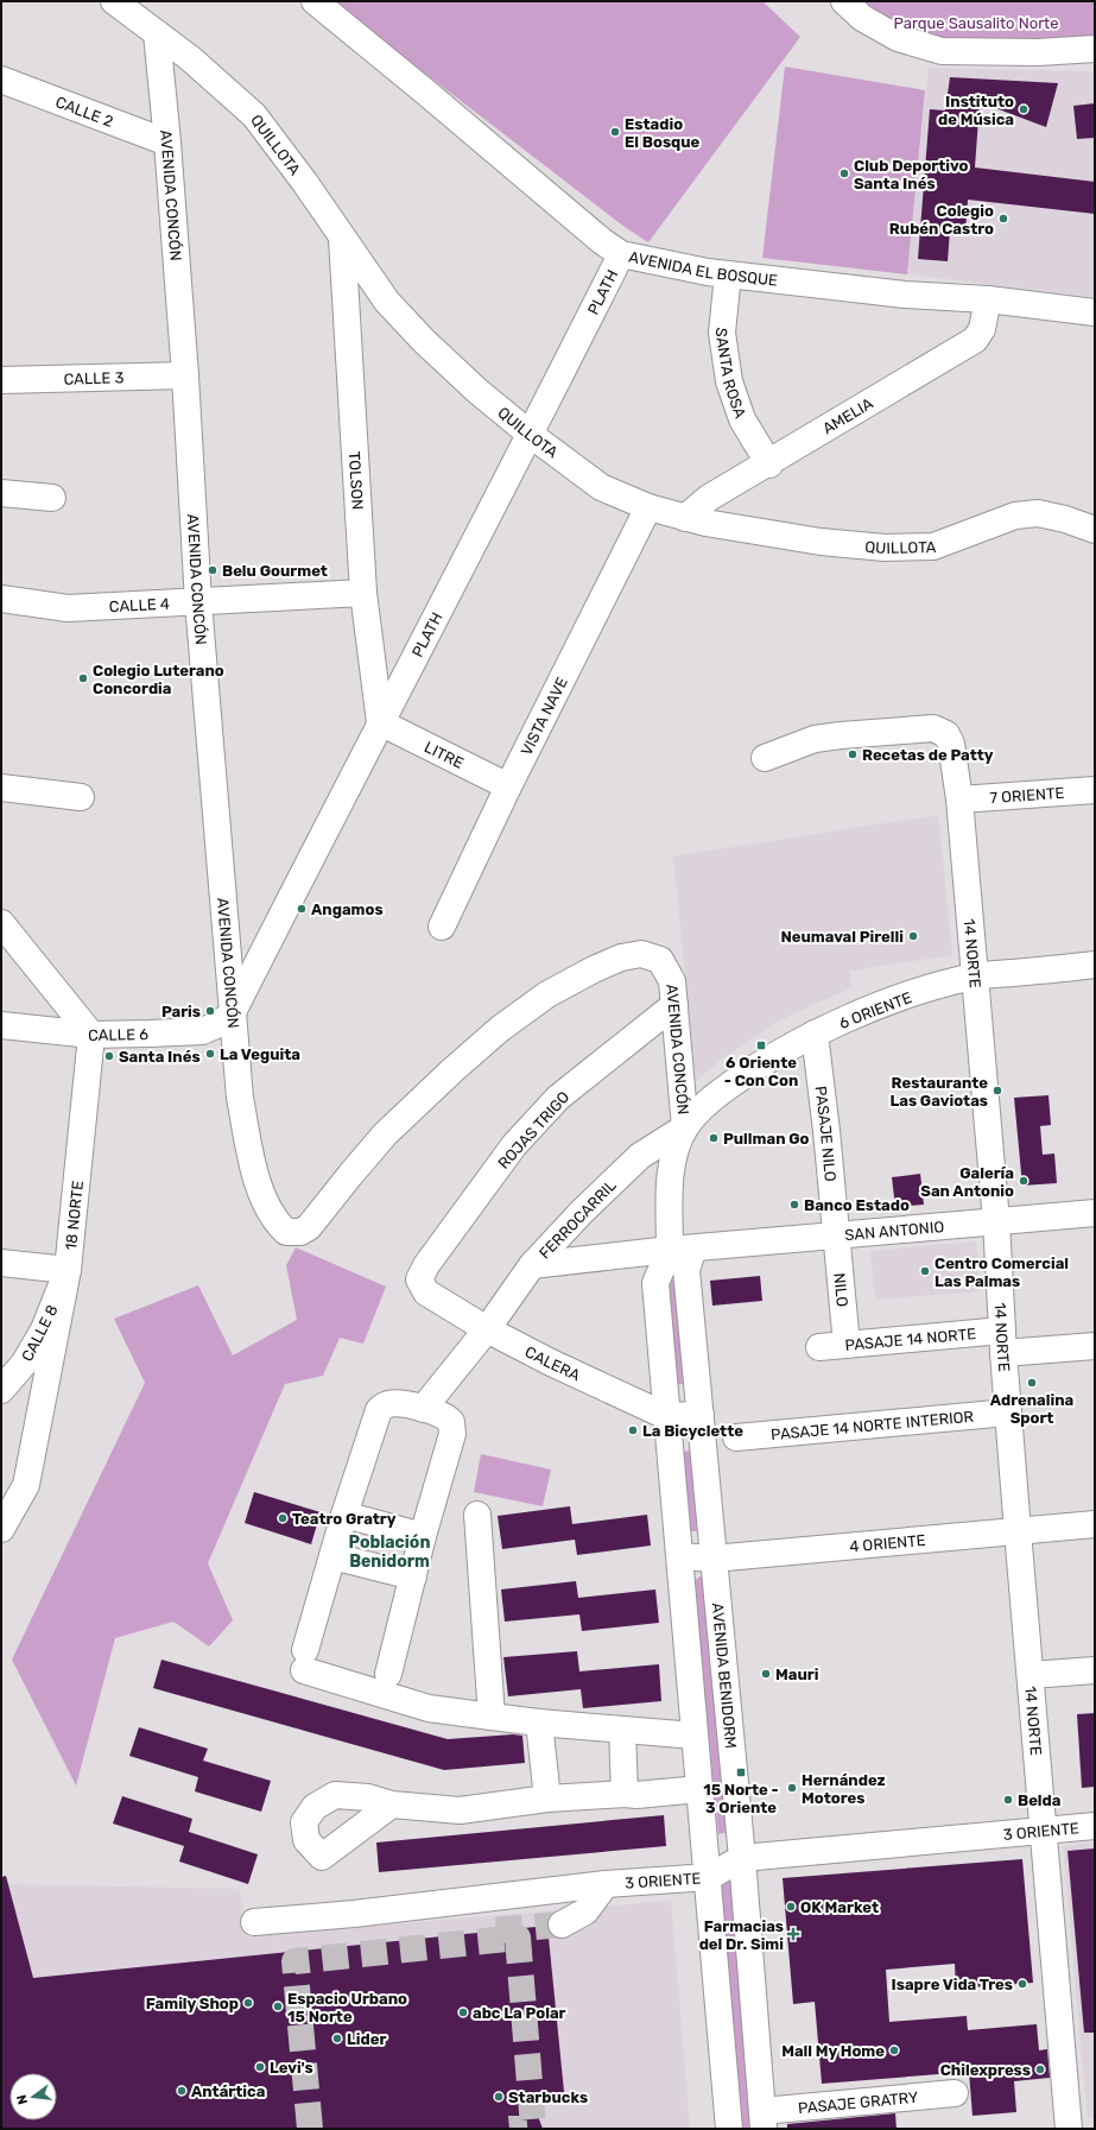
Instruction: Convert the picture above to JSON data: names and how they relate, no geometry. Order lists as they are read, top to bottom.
{
  "streets": {
    "street": [
      "CALLE 2",
      "QUILLOTA",
      "AVENIDA CONCÓN",
      "AVENIDA EL BOSQUE",
      "PLATH",
      "SANTA ROSA",
      "CALLE 3",
      "AMELIA",
      "TOLSON",
      "CALLE 4",
      "VISTA NAVE",
      "LITRE",
      "7 ORIENTE",
      "14 NORTE",
      "6 ORIENTE",
      "CALLE 6",
      "ROJAS TRIGO",
      "PASAJE NILO",
      "18 NORTE",
      "FERROCARRIL",
      "SAN ANTONIO",
      "NILO",
      "CALLE 8",
      "PASAJE 14 NORTE",
      "CALERA",
      "PASAJE 14 NORTE INTERIOR",
      "4 ORIENTE",
      "AVENIDA BENIDORM",
      "3 ORIENTE",
      "PASAJE GRATRY"
    ]
  },
  "crossings": [
    ["CALLE 2", "AVENIDA CONCÓN"],
    ["QUILLOTA", "AVENIDA CONCÓN"],
    ["QUILLOTA", "PLATH"],
    ["QUILLOTA", "AMELIA"],
    ["QUILLOTA", "TOLSON"],
    ["QUILLOTA", "VISTA NAVE"],
    ["AVENIDA CONCÓN", "PLATH"],
    ["AVENIDA CONCÓN", "CALLE 3"],
    ["AVENIDA CONCÓN", "CALLE 4"],
    ["AVENIDA CONCÓN", "6 ORIENTE"],
    ["AVENIDA CONCÓN", "CALLE 6"],
    ["AVENIDA CONCÓN", "ROJAS TRIGO"],
    ["AVENIDA CONCÓN", "FERROCARRIL"],
    ["AVENIDA CONCÓN", "AVENIDA BENIDORM"],
    ["AVENIDA EL BOSQUE", "PLATH"],
    ["AVENIDA EL BOSQUE", "SANTA ROSA"],
    ["AVENIDA EL BOSQUE", "AMELIA"],
    ["PLATH", "TOLSON"],
    ["PLATH", "LITRE"],
    ["PLATH", "CALLE 6"],
    ["SANTA ROSA", "AMELIA"],
    ["TOLSON", "CALLE 4"],
    ["TOLSON", "LITRE"],
    ["VISTA NAVE", "LITRE"],
    ["7 ORIENTE", "14 NORTE"],
    ["14 NORTE", "6 ORIENTE"],
    ["14 NORTE", "SAN ANTONIO"],
    ["14 NORTE", "PASAJE 14 NORTE"],
    ["14 NORTE", "PASAJE 14 NORTE INTERIOR"],
    ["14 NORTE", "4 ORIENTE"],
    ["14 NORTE", "3 ORIENTE"],
    ["6 ORIENTE", "PASAJE NILO"],
    ["6 ORIENTE", "FERROCARRIL"],
    ["6 ORIENTE", "AVENIDA BENIDORM"],
    ["CALLE 6", "18 NORTE"],
    ["ROJAS TRIGO", "CALERA"],
    ["PASAJE NILO", "SAN ANTONIO"],
    ["PASAJE NILO", "NILO"],
    ["18 NORTE", "CALLE 8"],
    ["FERROCARRIL", "SAN ANTONIO"],
    ["FERROCARRIL", "CALERA"],
    ["FERROCARRIL", "AVENIDA BENIDORM"],
    ["SAN ANTONIO", "NILO"],
    ["SAN ANTONIO", "AVENIDA BENIDORM"],
    ["NILO", "PASAJE 14 NORTE"],
    ["CALERA", "AVENIDA BENIDORM"],
    ["4 ORIENTE", "AVENIDA BENIDORM"],
    ["AVENIDA BENIDORM", "3 ORIENTE"],
    ["AVENIDA BENIDORM", "PASAJE GRATRY"]
  ],
  "districts": ["Población Benidorm"],
  "parks": ["Parque Sausalito Norte"],
  "places": {
    "other": [
      "Instituto de Música",
      "Estadio El Bosque",
      "Club Deportivo Santa Inés",
      "Colegio Rubén Castro",
      "Belu Gourmet",
      "Colegio Luterano Concordia",
      "Recetas de Patty",
      "Angamos",
      "Neumaval Pirelli",
      "Paris",
      "La Veguita",
      "Santa Inés",
      "Restaurante Las Gaviotas",
      "Pullman Go",
      "Galería San Antonio",
      "Banco Estado",
      "Centro Comercial Las Palmas",
      "Adrenalina Sport",
      "La Bicyclette",
      "Teatro Gratry",
      "Mauri",
      "Hernández Motores",
      "Belda",
      "OK Market",
      "Isapre Vida Tres",
      "Family Shop",
      "Espacio Urbano 15 Norte",
      "abc La Polar",
      "Lider",
      "Mall My Home",
      "Levi's",
      "Chilexpress",
      "Antártica",
      "Starbucks"
    ],
    "transit": ["6 Oriente - Con Con", "15 Norte - 3 Oriente"],
    "health": ["Farmacias del Dr. Simi"]
  },
  "north": "left"
}
